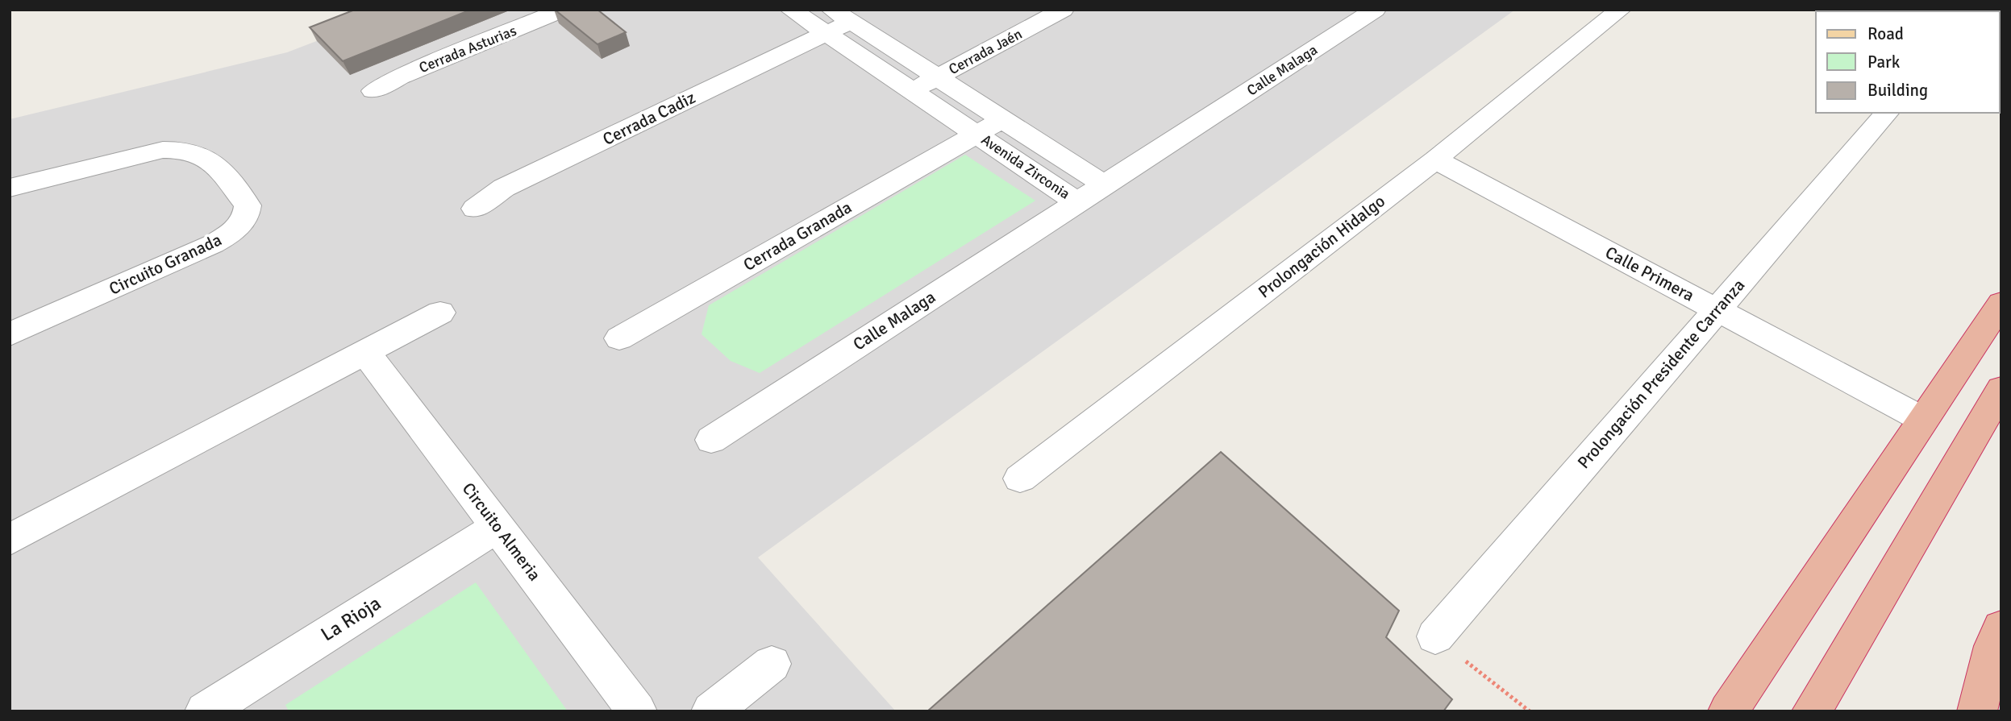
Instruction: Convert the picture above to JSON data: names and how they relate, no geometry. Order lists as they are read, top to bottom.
{
  "streets": {
    "street": [
      "Cerrada Asturias",
      "Cerrada Jaén",
      "Calle Malaga",
      "Cerrada Cadiz",
      "Avenida Zirconia",
      "Cerrada Granada",
      "Prolongación Hidalgo",
      "Circuito Granada",
      "Calle Primera",
      "Prolongación Presidente Carranza",
      "Circuito Almeria",
      "La Rioja"
    ]
  },
  "crossings": [
    ["Cerrada Jaén", "Avenida Zirconia"],
    ["Calle Malaga", "Avenida Zirconia"],
    ["Cerrada Cadiz", "Avenida Zirconia"],
    ["Avenida Zirconia", "Cerrada Granada"],
    ["Prolongación Hidalgo", "Calle Primera"],
    ["Calle Primera", "Prolongación Presidente Carranza"],
    ["Circuito Almeria", "La Rioja"]
  ],
  "legend": ["Road", "Park", "Building"]
}
